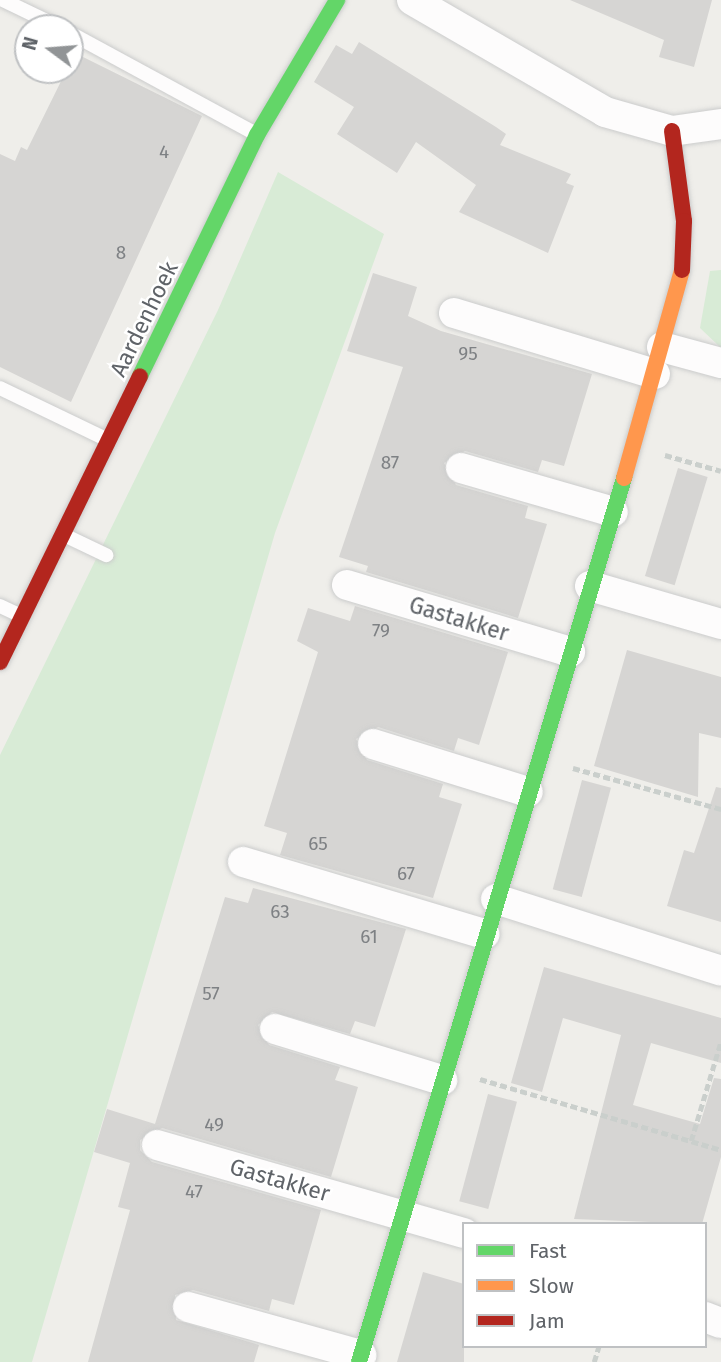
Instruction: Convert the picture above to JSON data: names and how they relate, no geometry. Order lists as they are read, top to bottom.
{
  "streets": {
    "street": ["Aardenhoek", "Gastakker"]
  },
  "house_numbers": [
    "4",
    "8",
    "95",
    "87",
    "79",
    "65",
    "67",
    "63",
    "61",
    "57",
    "49",
    "47"
  ],
  "legend": ["Fast", "Slow", "Jam"],
  "north": "left"
}
